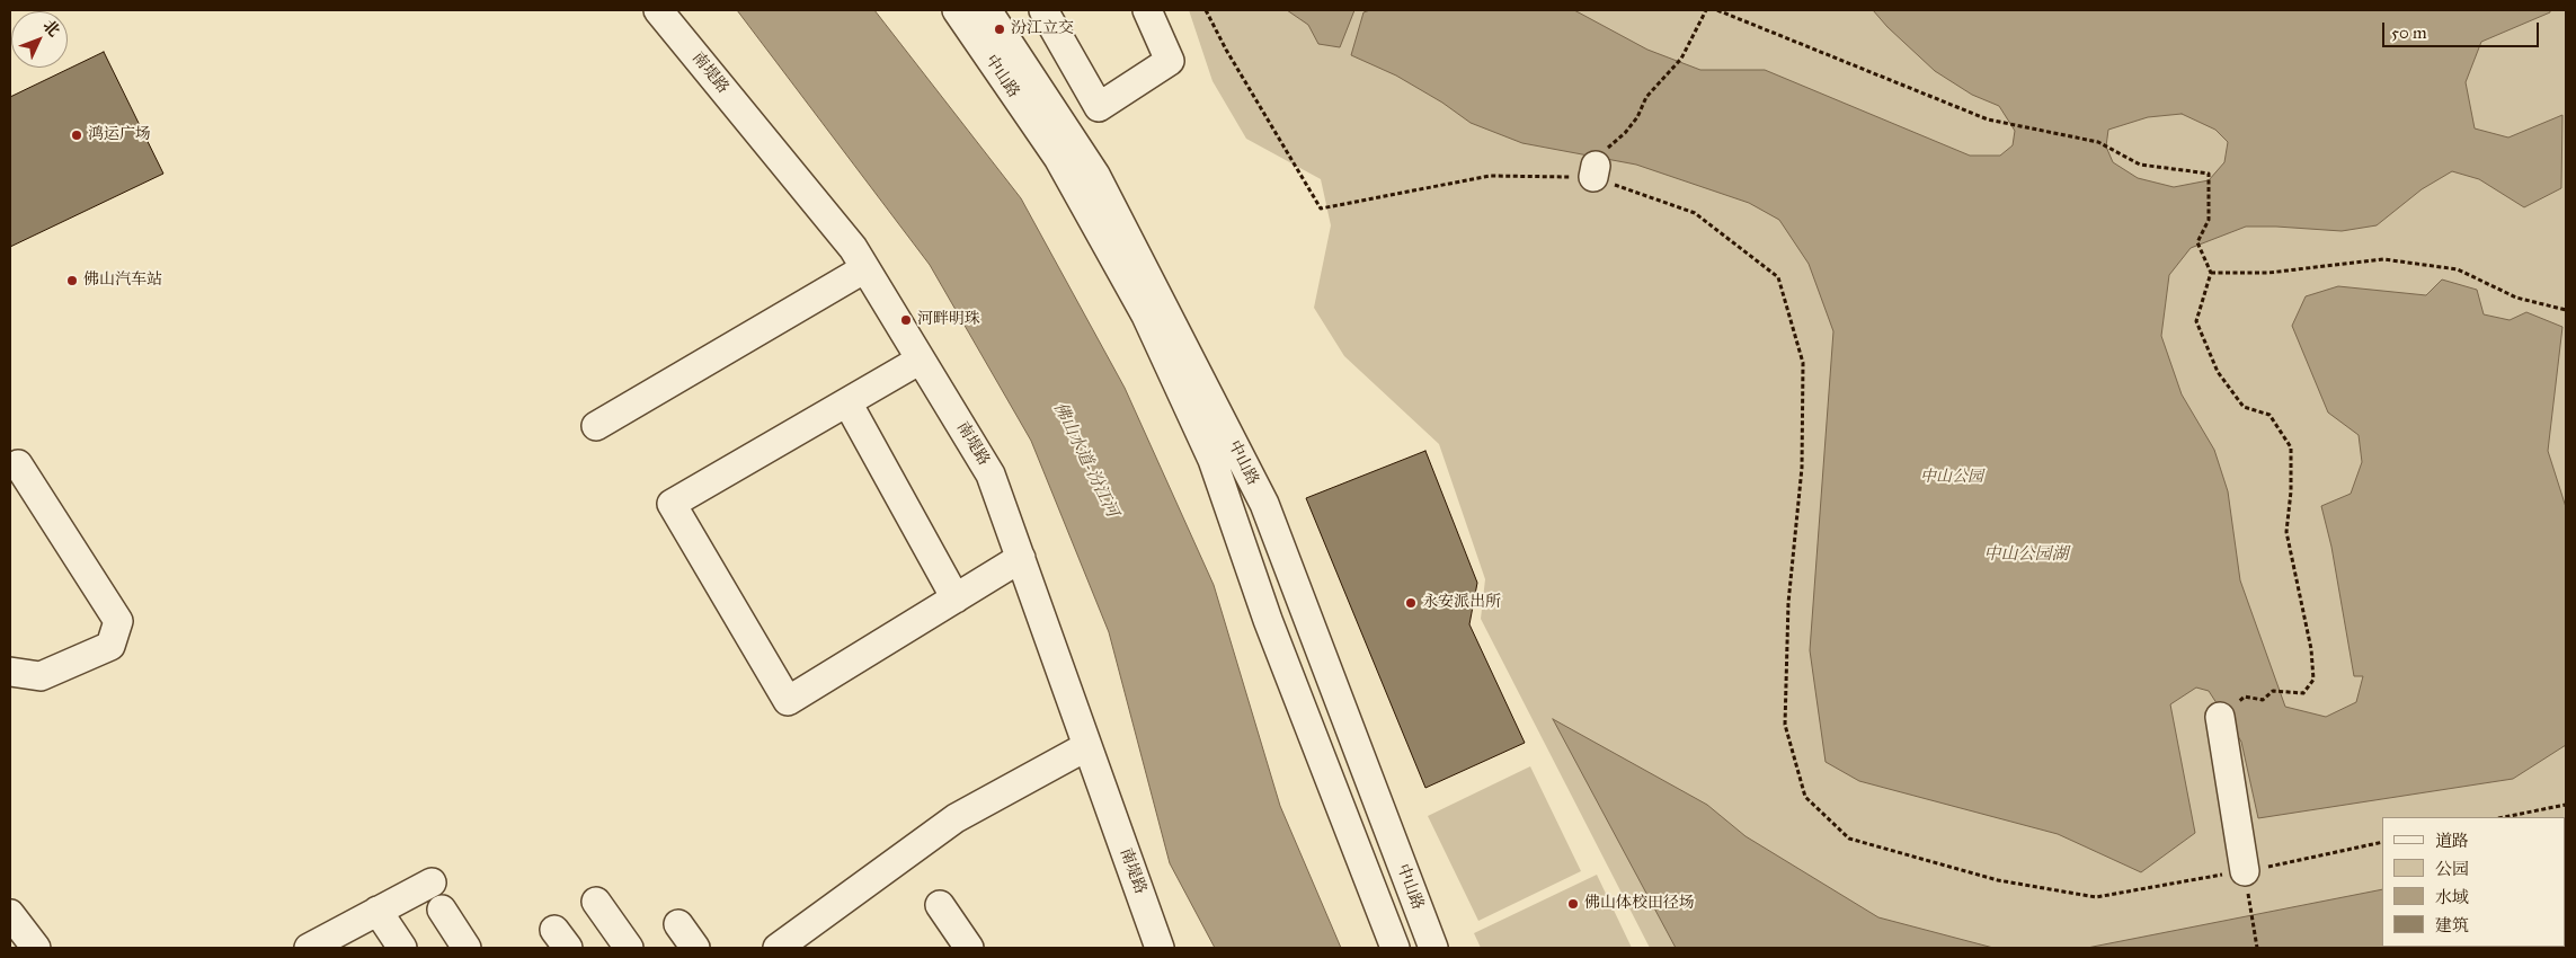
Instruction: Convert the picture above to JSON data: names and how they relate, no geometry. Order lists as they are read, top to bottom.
{
  "streets": {
    "street": ["南堤路", "中山路"]
  },
  "water": ["佛山水道-汾江河", "中山公园湖"],
  "parks": ["中山公园"],
  "places": [
    "汾江立交",
    "鸿运广场",
    "佛山汽车站",
    "河畔明珠",
    "永安派出所",
    "佛山体校田径场"
  ],
  "legend": [
    "道路",
    "公园",
    "水域",
    "建筑"
  ],
  "scale_bar": "50 m",
  "north": "top right"
}
